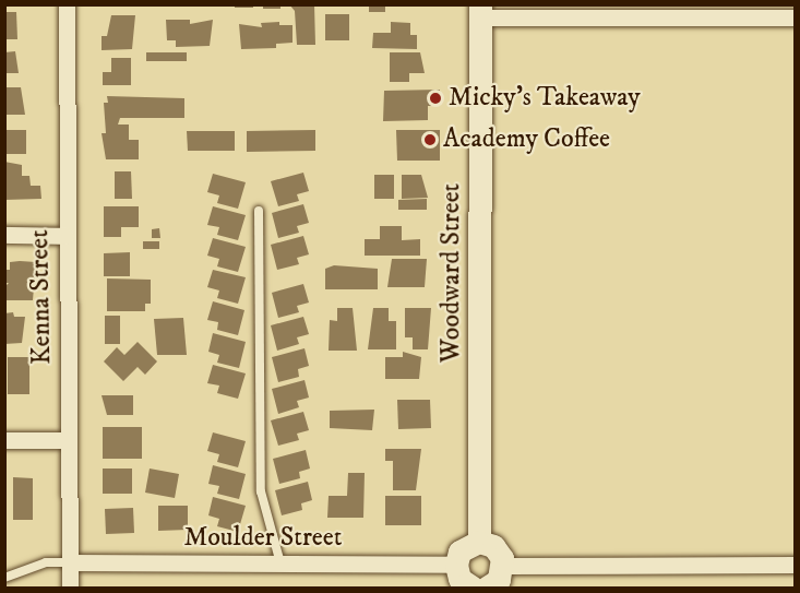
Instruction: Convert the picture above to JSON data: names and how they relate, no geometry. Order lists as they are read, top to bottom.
{
  "streets": {
    "street": ["Woodward Street", "Kenna Street", "Moulder Street"]
  },
  "crossings": [
    ["Kenna Street", "Moulder Street"]
  ],
  "places": ["Micky's Takeaway", "Academy Coffee"]
}
